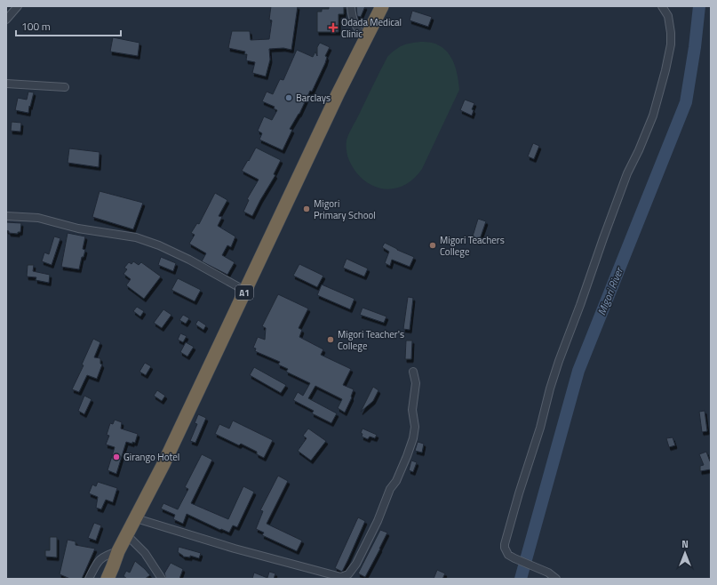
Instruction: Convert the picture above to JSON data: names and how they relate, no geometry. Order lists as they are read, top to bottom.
{
  "streets": {
    "highway": ["A1"]
  },
  "water": ["Migori River"],
  "places": {
    "health": ["Odada Medical Clinic"],
    "other": [
      "Barclays",
      "Migori Primary School",
      "Migori Teachers College",
      "Migori Teacher's College",
      "Girango Hotel"
    ]
  },
  "scale_bar": "100 m",
  "north": "top"
}
